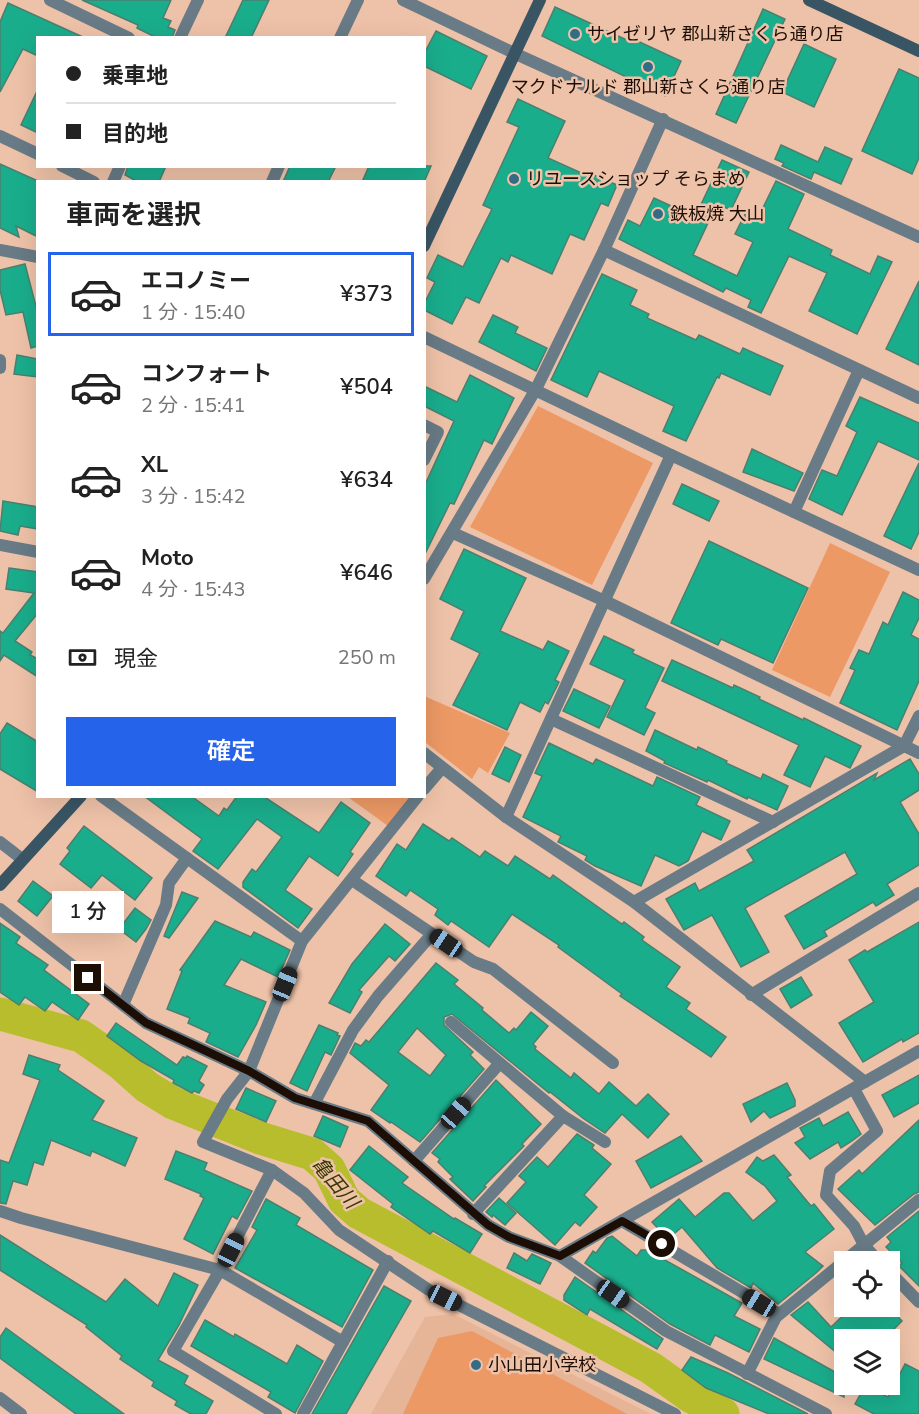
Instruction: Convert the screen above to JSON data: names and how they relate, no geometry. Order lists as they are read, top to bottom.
{
  "water": ["亀田川"],
  "places": [
    "サイゼリヤ 郡山新さくら通り店",
    "マクドナルド 郡山新さくら通り店",
    "リユースショップ そらまめ",
    "鉄板焼 大山",
    "小山田小学校"
  ],
  "page": {
    "banner": ["乗車地", "目的地"],
    "heading": "車両を選択",
    "list": [
      {
        "name": "エコノミー",
        "note": "1 分 · 15:40",
        "value": "¥373"
      },
      {
        "name": "コンフォート",
        "note": "2 分 · 15:41",
        "value": "¥504"
      },
      {
        "name": "XL",
        "note": "3 分 · 15:42",
        "value": "¥634"
      },
      {
        "name": "Moto",
        "note": "4 分 · 15:43",
        "value": "¥646"
      }
    ],
    "pay": ["現金", "250 m"],
    "buttons": "確定",
    "bubble": "1 分"
  }
}
